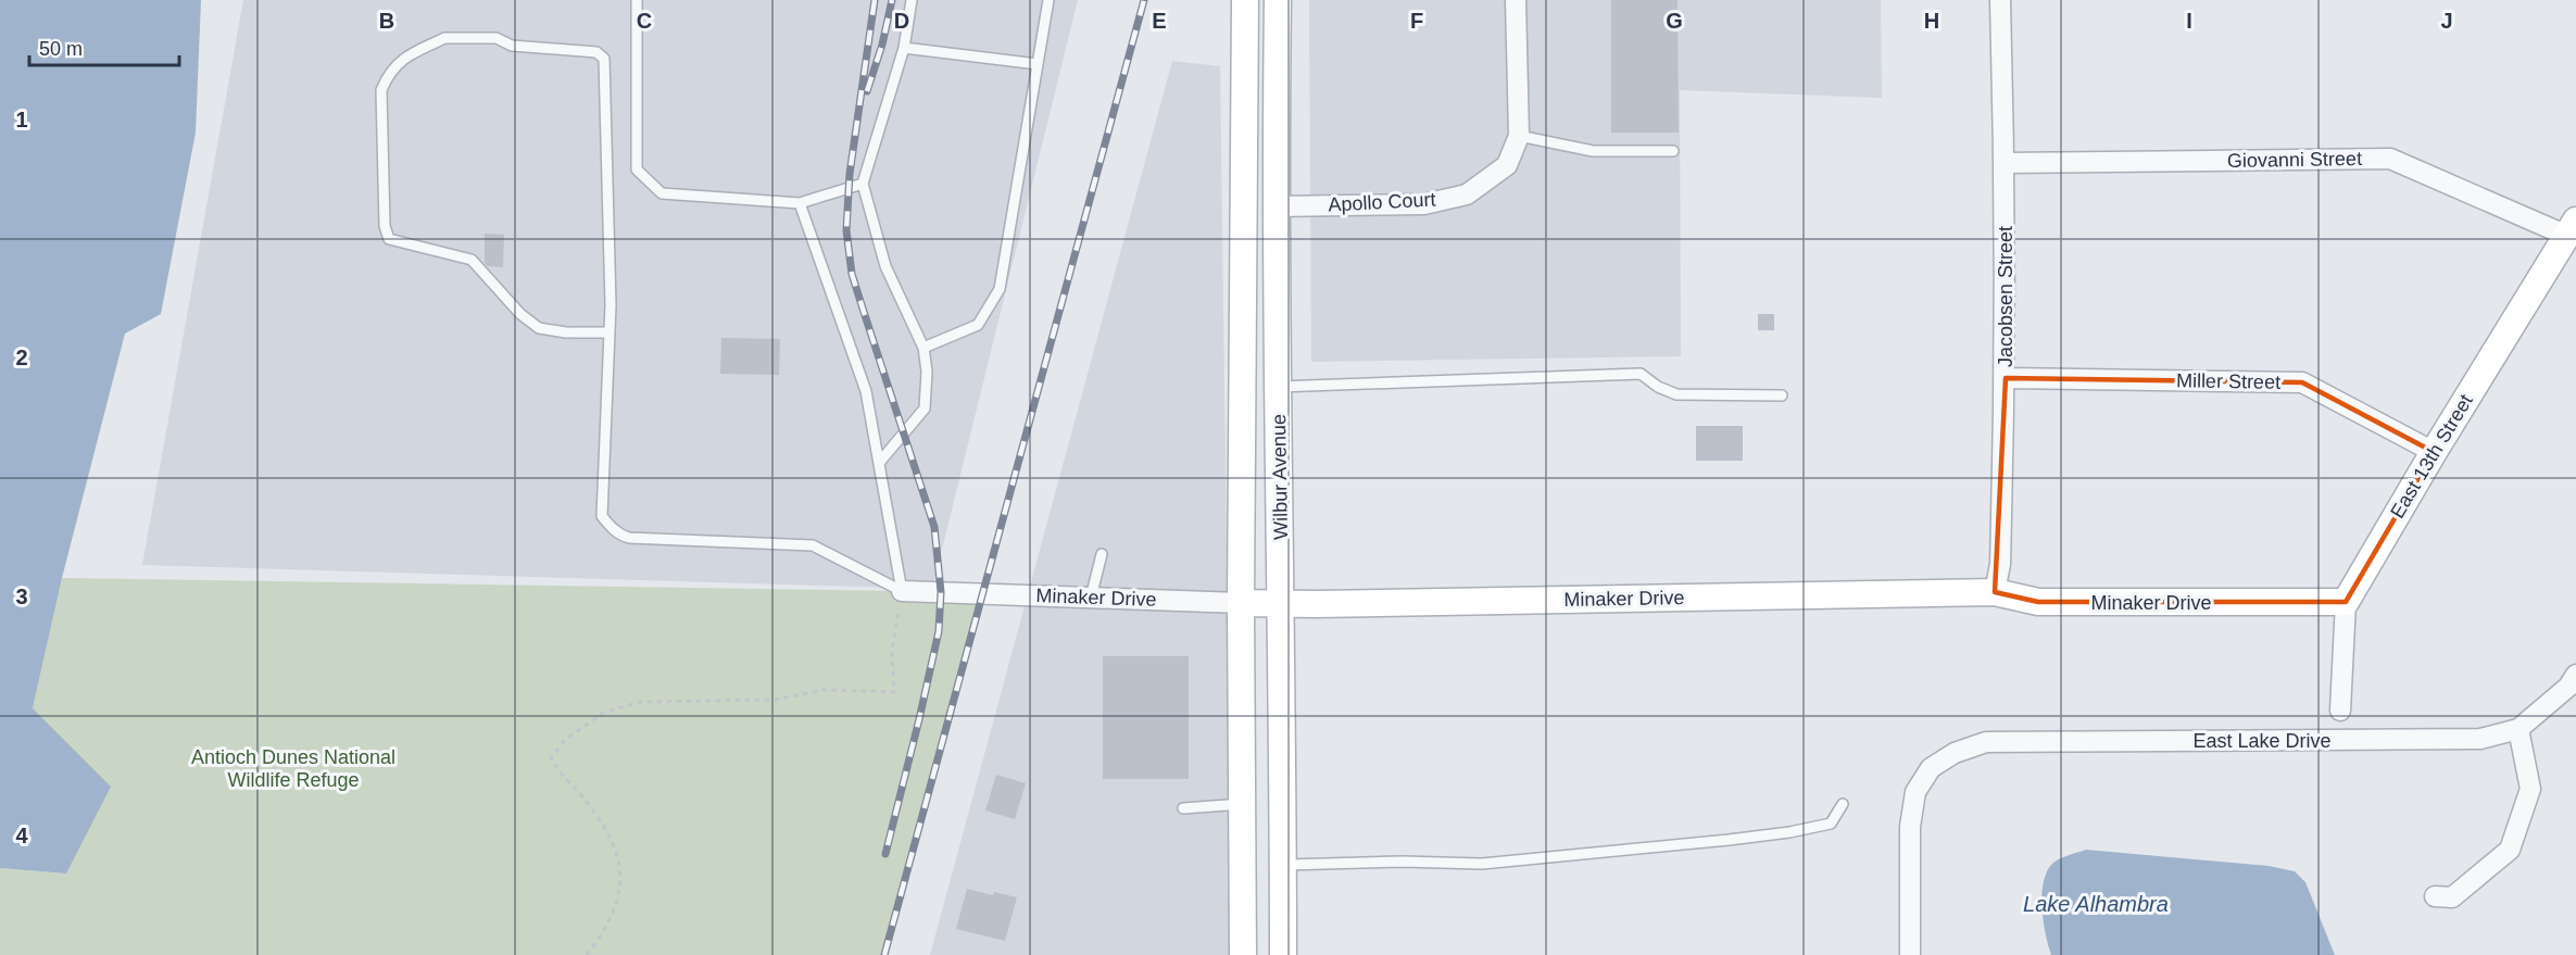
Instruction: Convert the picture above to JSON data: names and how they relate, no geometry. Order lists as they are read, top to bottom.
{
  "streets": {
    "main road": ["East 13th Street", "Wilbur Avenue", "Minaker Drive"],
    "street": [
      "Giovanni Street",
      "Apollo Court",
      "Jacobsen Street",
      "Miller Street",
      "East Lake Drive"
    ]
  },
  "crossings": [
    ["Giovanni Street", "Jacobsen Street"],
    ["Giovanni Street", "East 13th Street"],
    ["Apollo Court", "Wilbur Avenue"],
    ["Jacobsen Street", "Miller Street"],
    ["Jacobsen Street", "Minaker Drive"],
    ["Miller Street", "East 13th Street"],
    ["East 13th Street", "Minaker Drive"],
    ["Wilbur Avenue", "Minaker Drive"]
  ],
  "water": ["Lake Alhambra"],
  "parks": ["Antioch Dunes National Wildlife Refuge"],
  "scale_bar": "50 m",
  "grid": {
    "columns": [
      "B",
      "C",
      "D",
      "E",
      "F",
      "G",
      "H",
      "I",
      "J"
    ],
    "rows": [
      "1",
      "2",
      "3",
      "4"
    ]
  }
}
